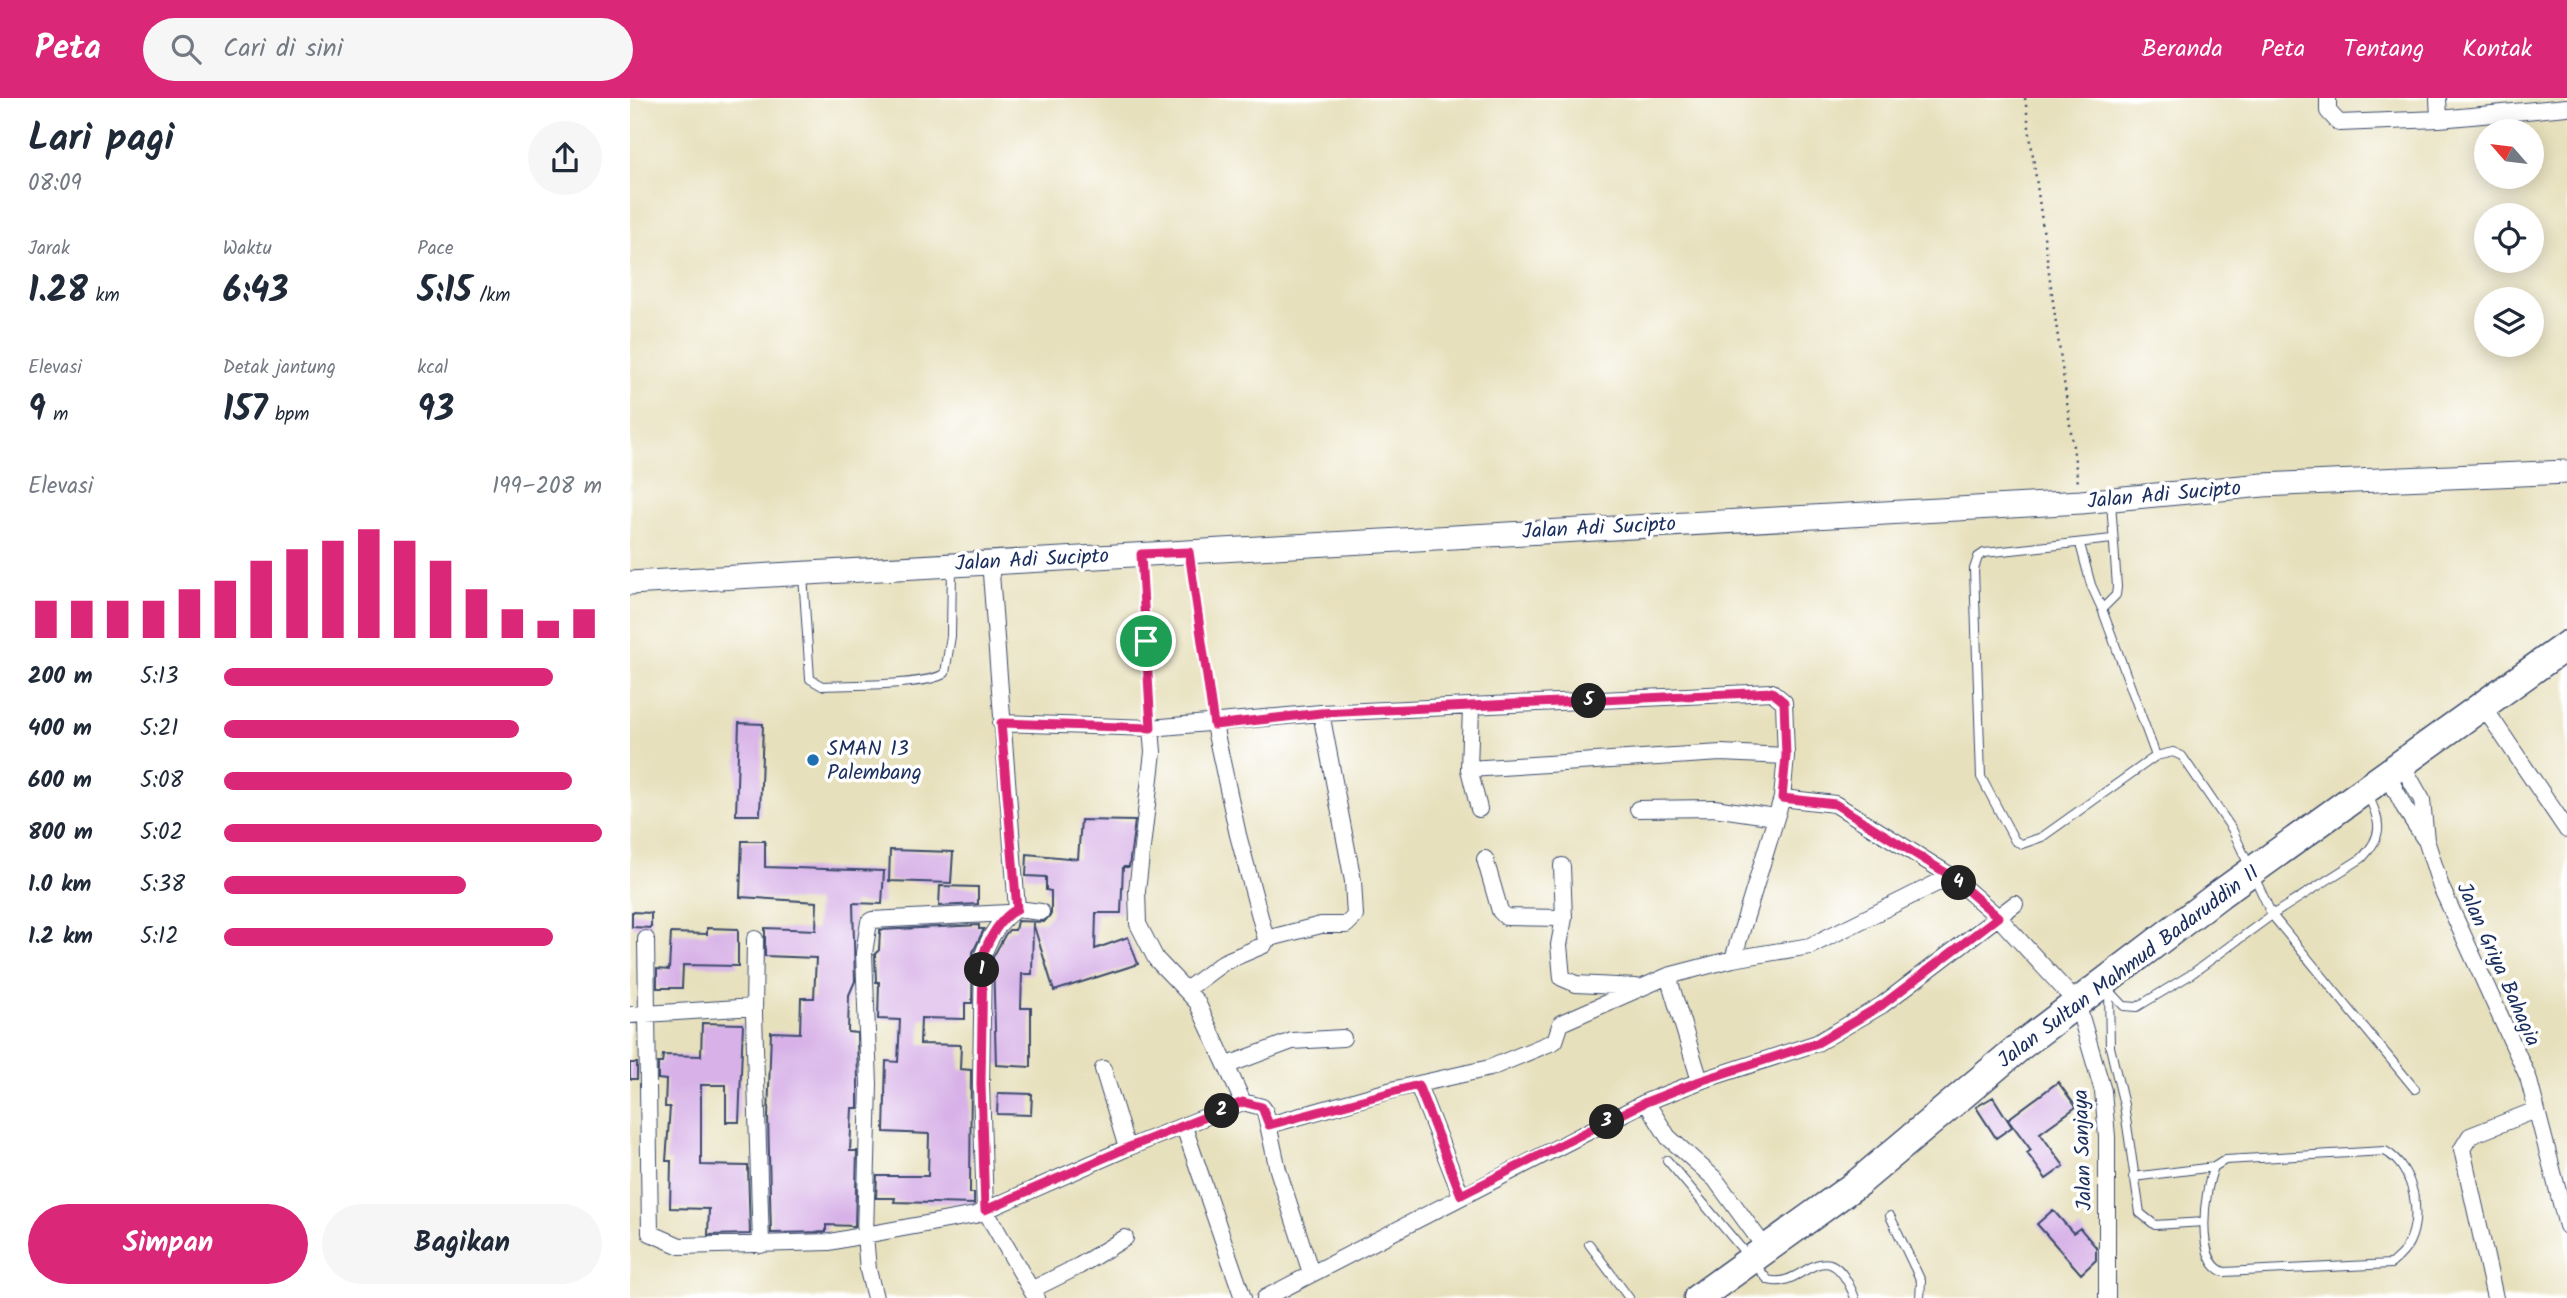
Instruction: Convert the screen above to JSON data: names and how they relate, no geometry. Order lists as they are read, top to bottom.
{
  "streets": {
    "highway": ["Jalan Sultan Mahmud Badaruddin II"],
    "street": ["Jalan Adi Sucipto", "Jalan Griya Bahagia", "Jalan Sanjaya"]
  },
  "crossings": [
    ["Jalan Griya Bahagia", "Jalan Sultan Mahmud Badaruddin II"],
    ["Jalan Sultan Mahmud Badaruddin II", "Jalan Sanjaya"]
  ],
  "places": ["SMAN 13 Palembang"],
  "north": "top left",
  "page": {
    "header": "Peta",
    "search": "Cari di sini",
    "nav": [
      "Beranda",
      "Peta",
      "Tentang",
      "Kontak"
    ],
    "heading": ["Lari pagi", "08:09"],
    "stats": [
      ["Jarak", "1.28 km"],
      ["Waktu", "6:43"],
      ["Pace", "5:15 /km"],
      ["Elevasi", "9 m"],
      ["Detak jantung", "157 bpm"],
      ["kcal", "93"]
    ],
    "chart": ["Elevasi", "199–208 m"],
    "list": [
      {
        "name": "200 m",
        "note": "5:13"
      },
      {
        "name": "400 m",
        "note": "5:21"
      },
      {
        "name": "600 m",
        "note": "5:08"
      },
      {
        "name": "800 m",
        "note": "5:02"
      },
      {
        "name": "1.0 km",
        "note": "5:38"
      },
      {
        "name": "1.2 km",
        "note": "5:12"
      }
    ],
    "pins": [
      "5",
      "4",
      "1",
      "2",
      "3"
    ],
    "buttons": ["Simpan", "Bagikan"]
  }
}
